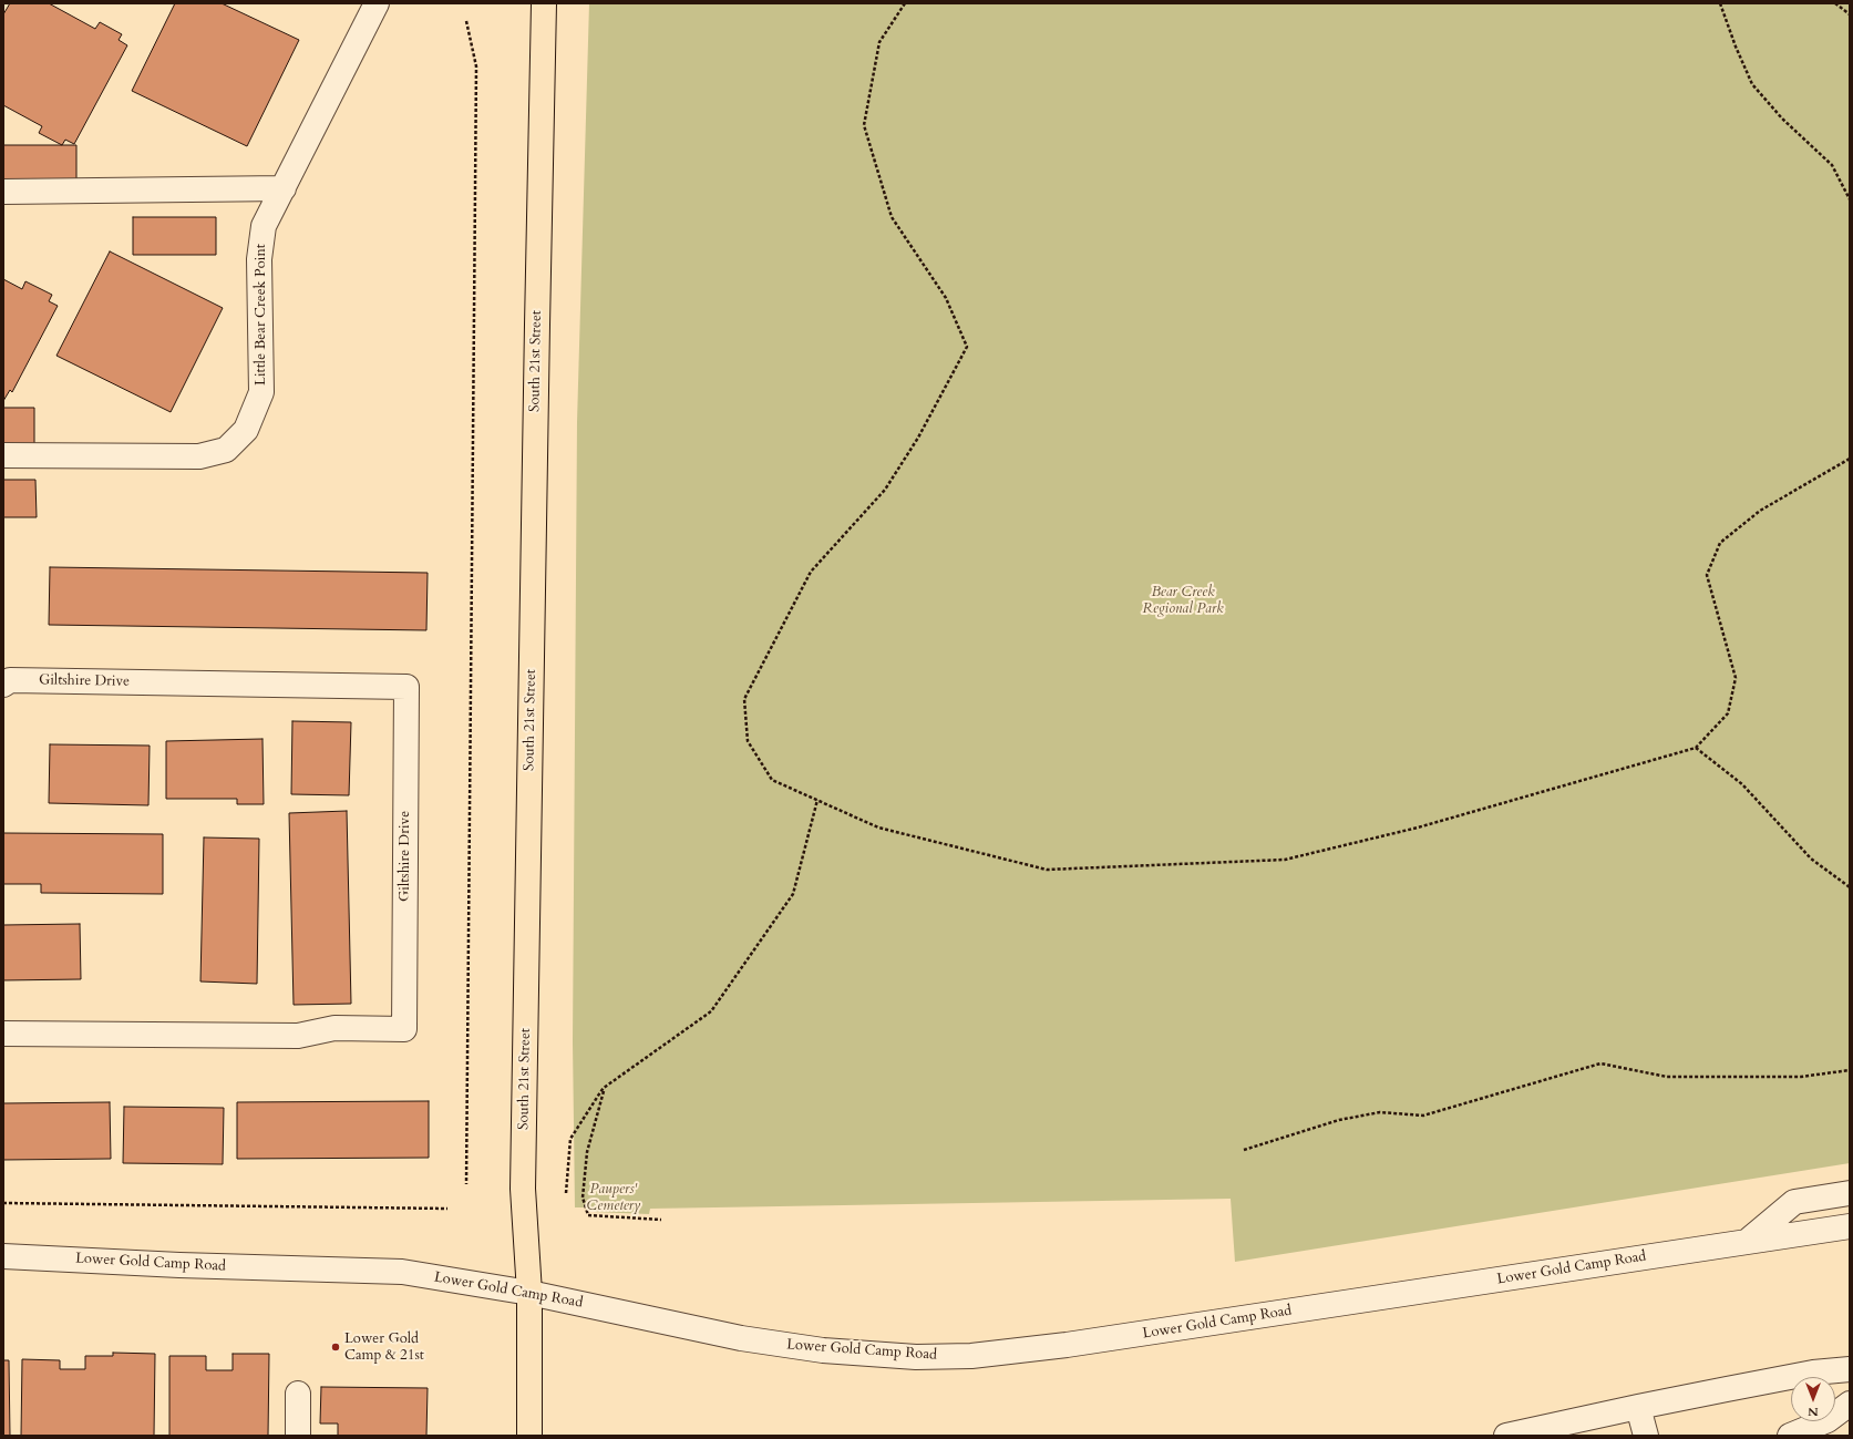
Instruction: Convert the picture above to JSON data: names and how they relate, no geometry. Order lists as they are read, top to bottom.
{
  "streets": {
    "main road": ["South 21st Street"],
    "street": ["Little Bear Creek Point", "Giltshire Drive", "Lower Gold Camp Road"]
  },
  "crossings": [
    ["South 21st Street", "Lower Gold Camp Road"]
  ],
  "parks": ["Bear Creek Regional Park", "Paupers' Cemetery"],
  "places": ["Lower Gold Camp & 21st"],
  "north": "bottom"
}
